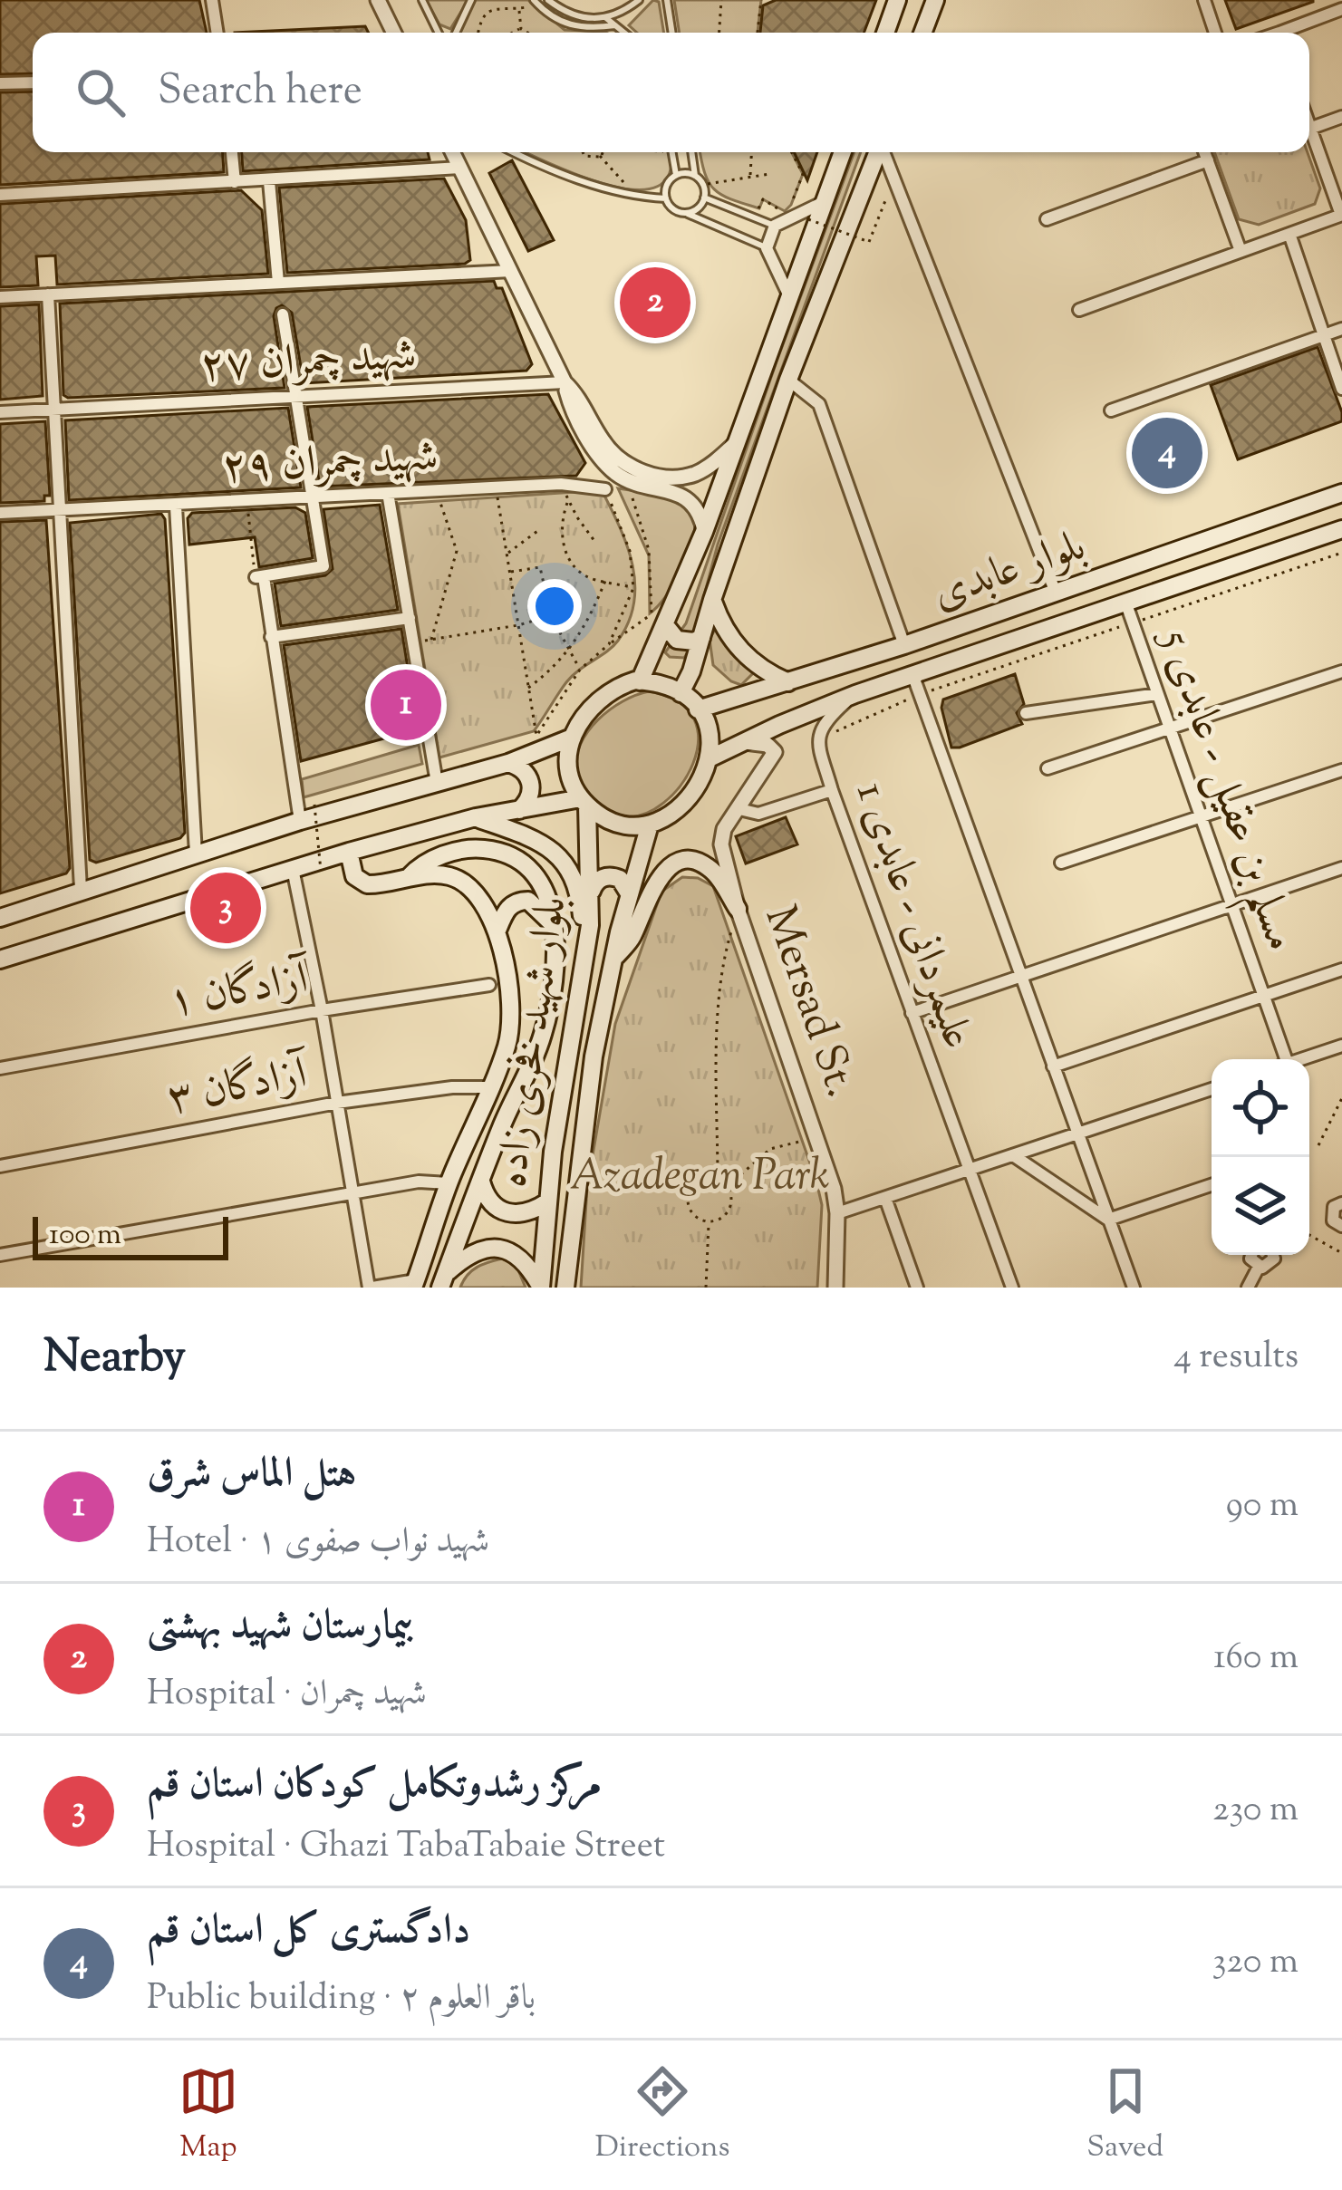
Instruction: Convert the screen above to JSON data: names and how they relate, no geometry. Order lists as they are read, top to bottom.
{
  "streets": {
    "main road": ["بلوار عابدی", "بلوار شهید فخری زاده"],
    "street": [
      "شهید چمران ۲۷",
      "شهید چمران ۲۹",
      "مسلم بن عقیل - عابدی 5",
      "علیمردانی - عابدی 1",
      "آزادگان ۱",
      "Mersad St.",
      "آزادگان ۳"
    ]
  },
  "crossings": [
    ["بلوار عابدی", "مسلم بن عقیل - عابدی 5"],
    ["بلوار عابدی", "علیمردانی - عابدی 1"],
    ["بلوار عابدی", "Mersad St."],
    ["بلوار عابدی", "بلوار شهید فخری زاده"]
  ],
  "parks": ["Azadegan Park"],
  "scale_bar": "100 m",
  "page": {
    "search": "Search here",
    "pins": [
      "2",
      "4",
      "1",
      "3"
    ],
    "scale": "100 m",
    "heading": ["Nearby", "4 results"],
    "list": [
      {
        "mark": "1",
        "name": "هتل الماس شرق",
        "note": "Hotel · شهید نواب صفوی ۱",
        "value": "90 m"
      },
      {
        "mark": "2",
        "name": "بیمارستان شهید بهشتی",
        "note": "Hospital · شهید چمران",
        "value": "160 m"
      },
      {
        "mark": "3",
        "name": "مرکز رشدوتکامل کودکان استان قم",
        "note": "Hospital · Ghazi TabaTabaie Street",
        "value": "230 m"
      },
      {
        "mark": "4",
        "name": "دادگستری کل استان قم",
        "note": "Public building · باقر العلوم ۲",
        "value": "320 m"
      }
    ],
    "nav": ["Map", "Directions", "Saved"]
  }
}
